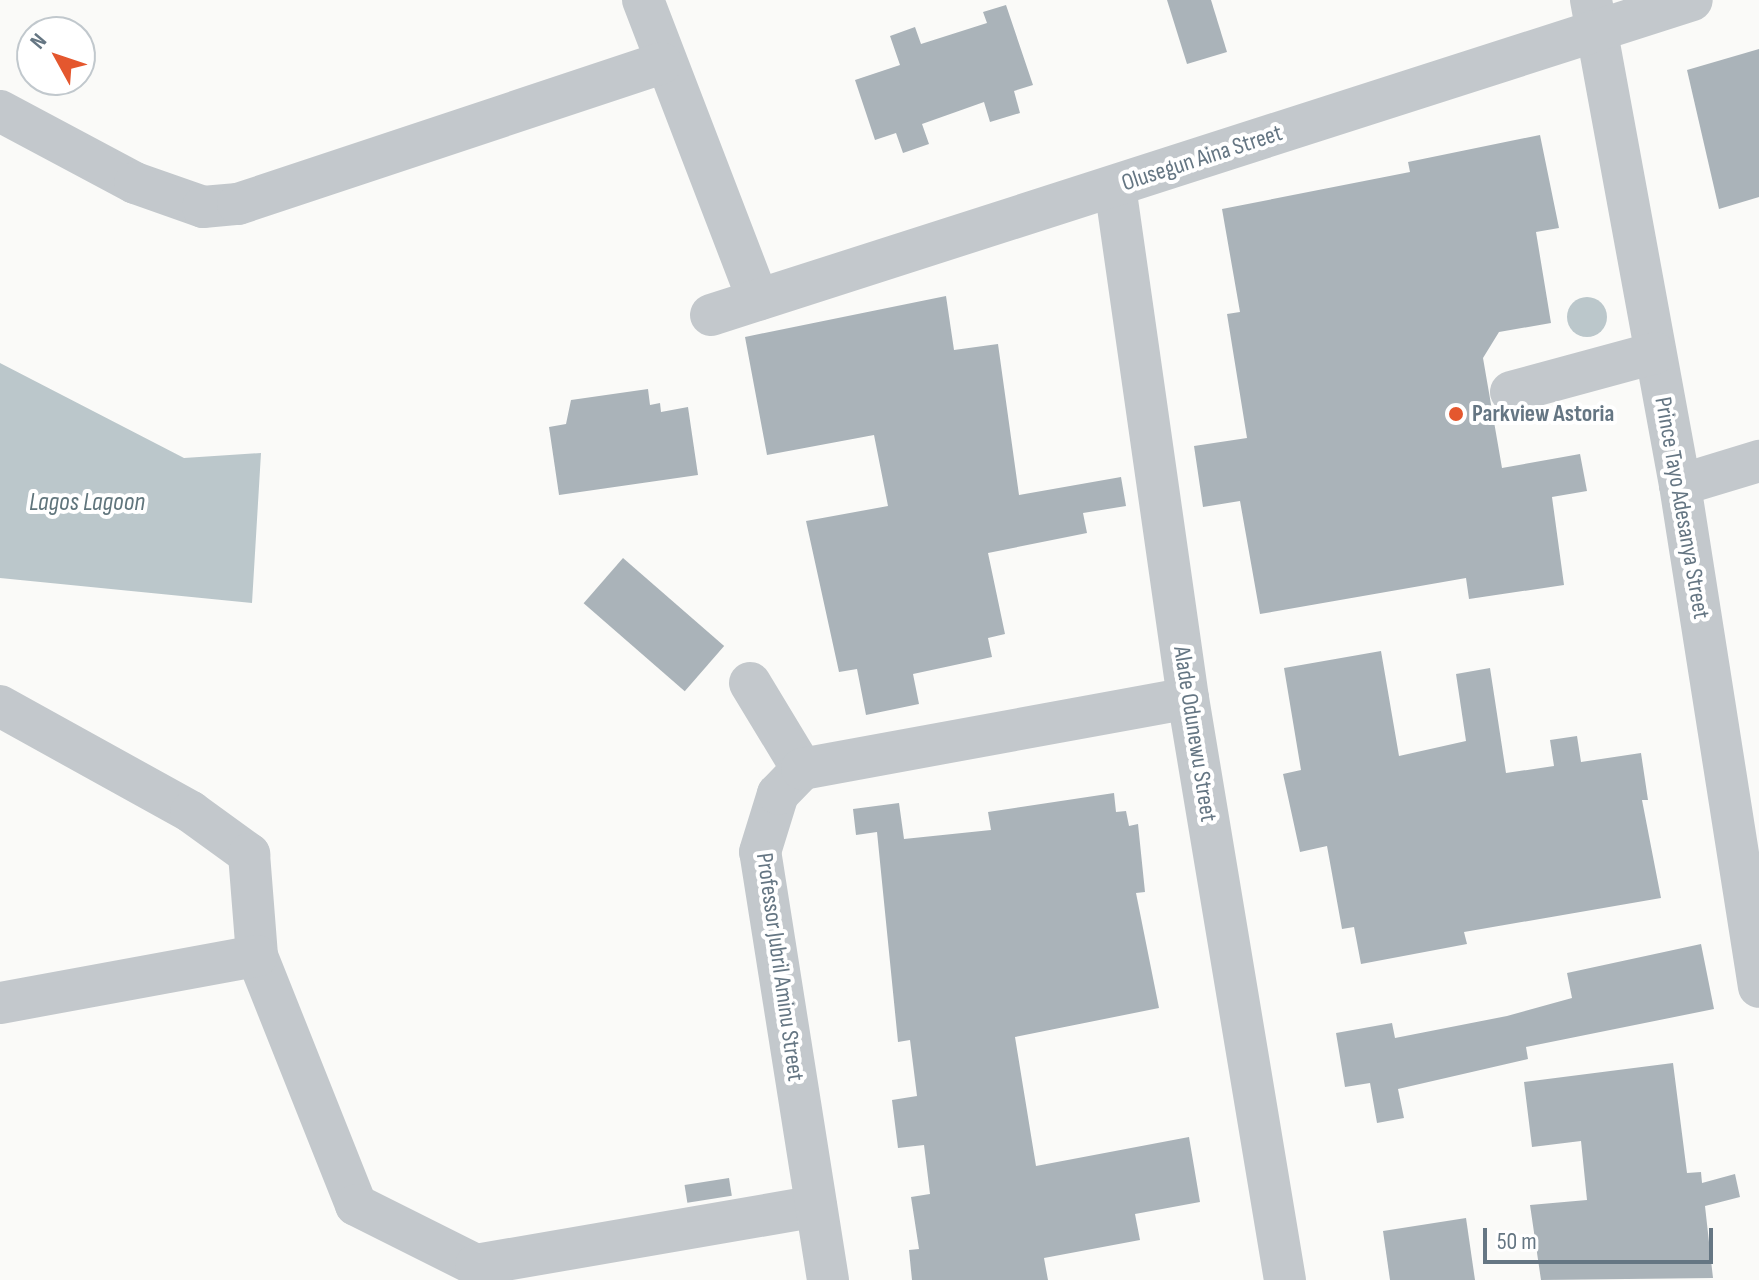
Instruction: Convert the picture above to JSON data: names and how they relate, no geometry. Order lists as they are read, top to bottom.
{
  "streets": {
    "street": [
      "Olusegun Aina Street",
      "Prince Tayo Adesanya Street",
      "Alade Odunewu Street",
      "Professor Jubril Aminu Street"
    ]
  },
  "crossings": [
    ["Olusegun Aina Street", "Prince Tayo Adesanya Street"],
    ["Olusegun Aina Street", "Alade Odunewu Street"]
  ],
  "water": ["Lagos Lagoon"],
  "places": ["Parkview Astoria"],
  "scale_bar": "50 m",
  "north": "top left"
}
